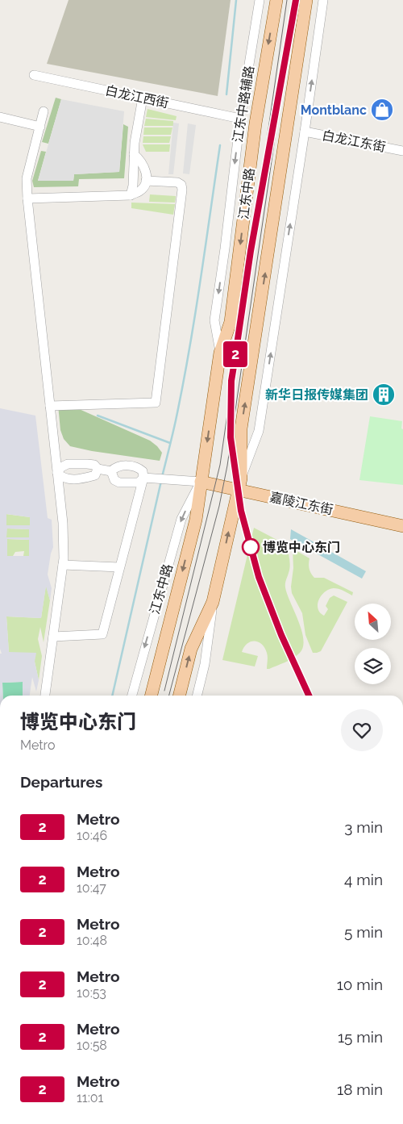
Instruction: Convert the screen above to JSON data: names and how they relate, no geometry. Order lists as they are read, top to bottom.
{
  "streets": {
    "main road": ["江东中路", "嘉陵江东街"],
    "street": ["白龙江西街", "江东中路辅路", "白龙江东街"]
  },
  "crossings": [
    ["白龙江西街", "江东中路辅路"],
    ["江东中路辅路", "江东中路"],
    ["江东中路", "嘉陵江东街"]
  ],
  "places": {
    "shop": ["Montblanc"],
    "building": ["新华日报传媒集团"],
    "other": ["博览中心东门"]
  },
  "lines": ["metro line 2"],
  "north": "top left",
  "page": {
    "on_map": "2",
    "heading": [
      ["博览中心东门", "Metro"],
      "Departures"
    ],
    "list": [
      {
        "mark": "2",
        "name": "Metro",
        "note": "10:46",
        "value": "3 min"
      },
      {
        "mark": "2",
        "name": "Metro",
        "note": "10:47",
        "value": "4 min"
      },
      {
        "mark": "2",
        "name": "Metro",
        "note": "10:48",
        "value": "5 min"
      },
      {
        "mark": "2",
        "name": "Metro",
        "note": "10:53",
        "value": "10 min"
      },
      {
        "mark": "2",
        "name": "Metro",
        "note": "10:58",
        "value": "15 min"
      },
      {
        "mark": "2",
        "name": "Metro",
        "note": "11:01",
        "value": "18 min"
      }
    ]
  }
}
